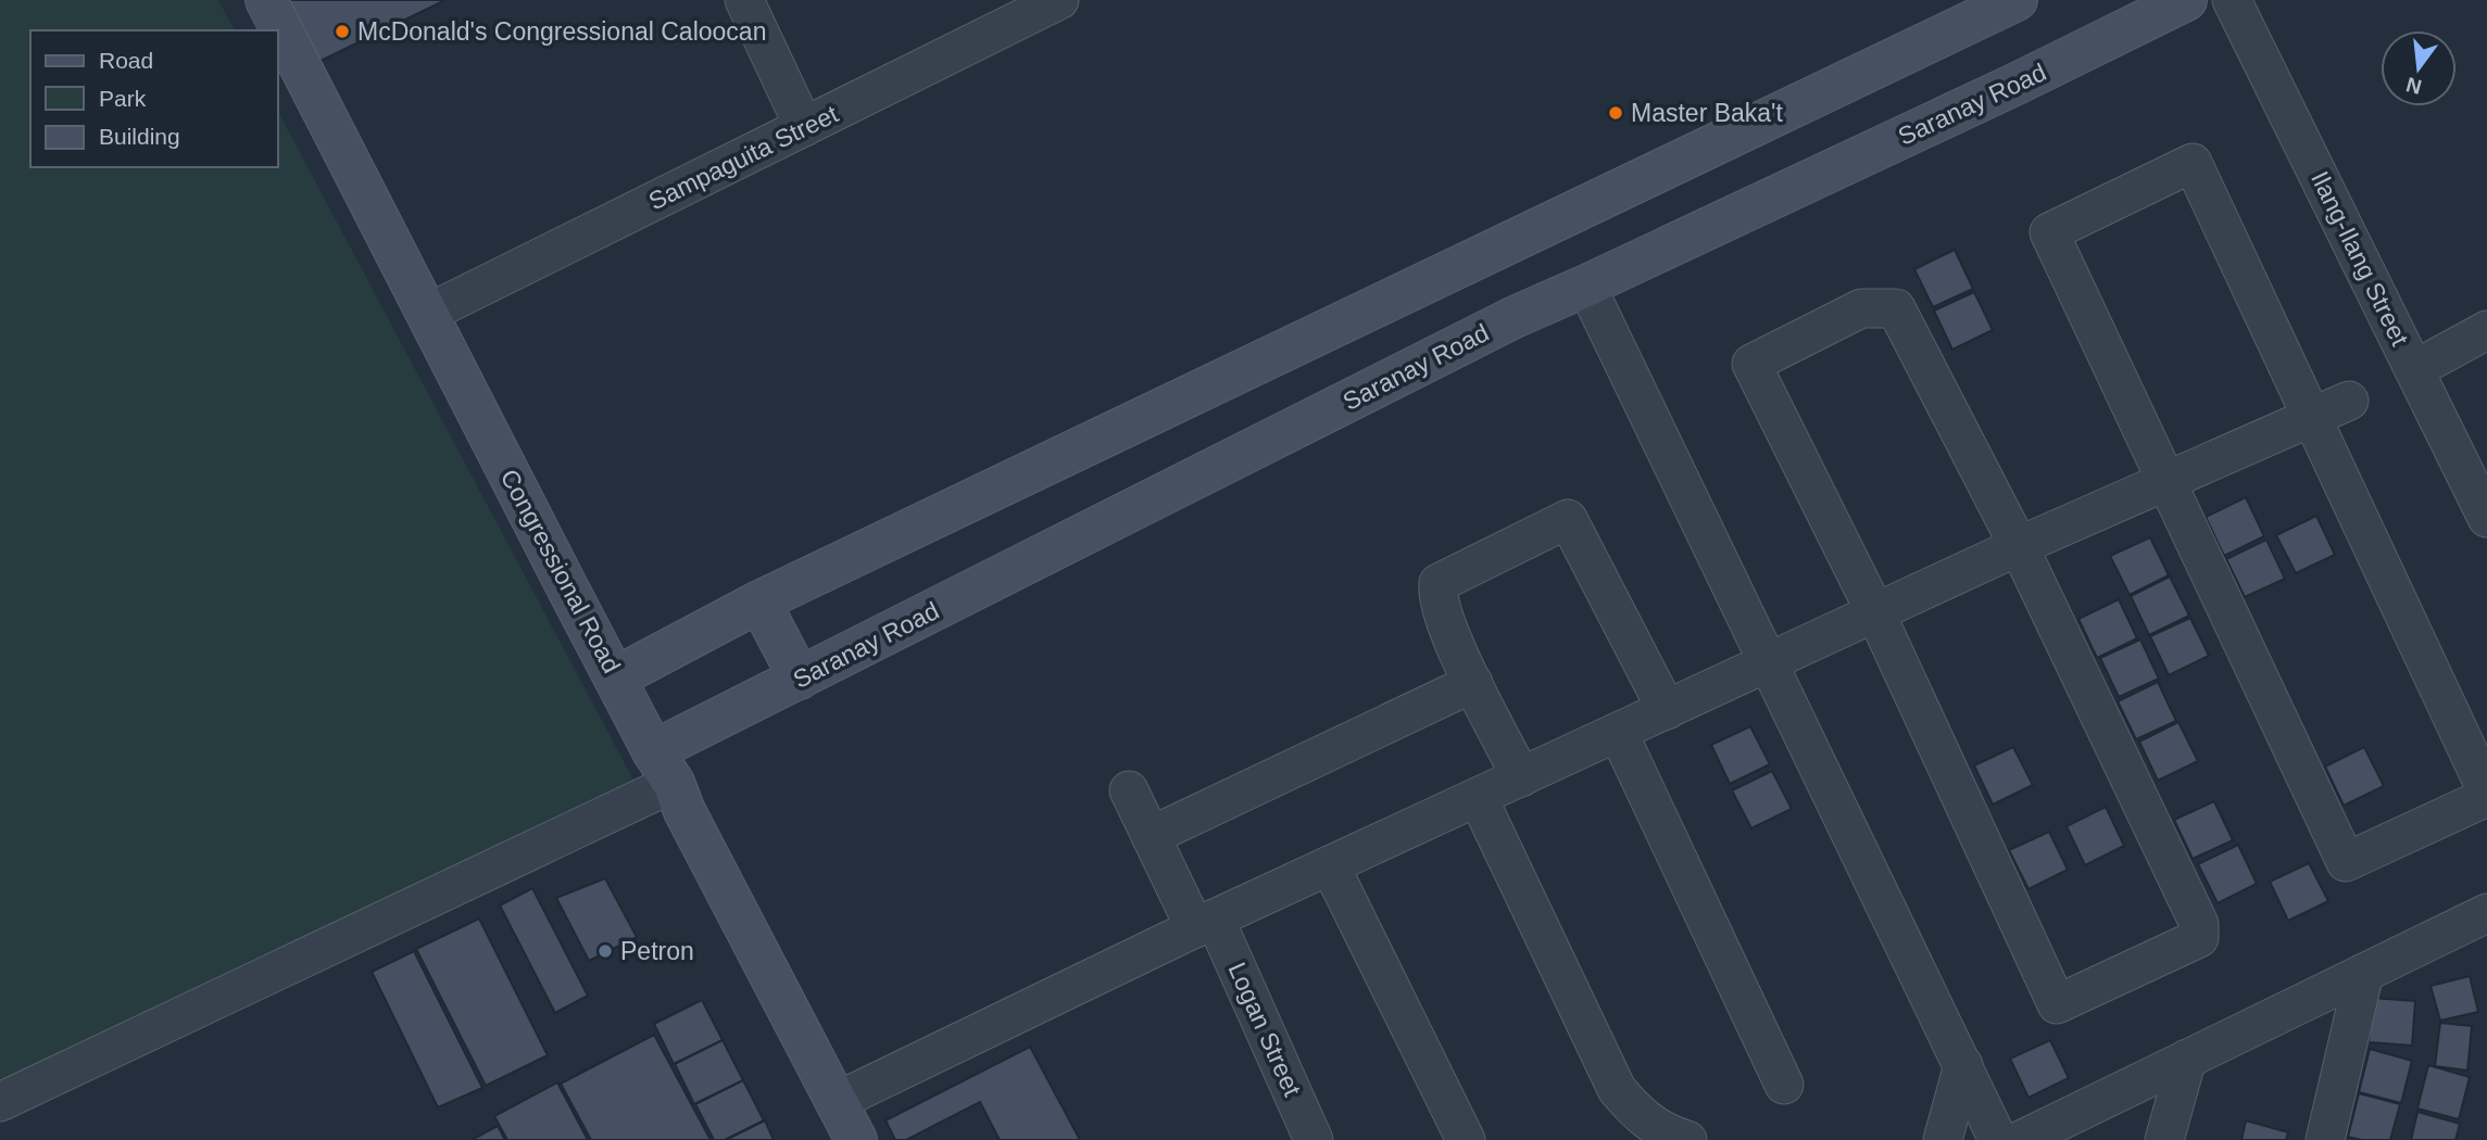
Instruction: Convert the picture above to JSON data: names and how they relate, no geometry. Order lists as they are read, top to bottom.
{
  "streets": {
    "street": [
      "Saranay Road",
      "Sampaguita Street",
      "Ilang-Ilang Street",
      "Congressional Road",
      "Logan Street"
    ]
  },
  "crossings": [
    ["Saranay Road", "Congressional Road"],
    ["Sampaguita Street", "Congressional Road"]
  ],
  "places": ["McDonald's Congressional Caloocan", "Master Baka't", "Petron"],
  "legend": ["Road", "Park", "Building"],
  "north": "bottom"
}
